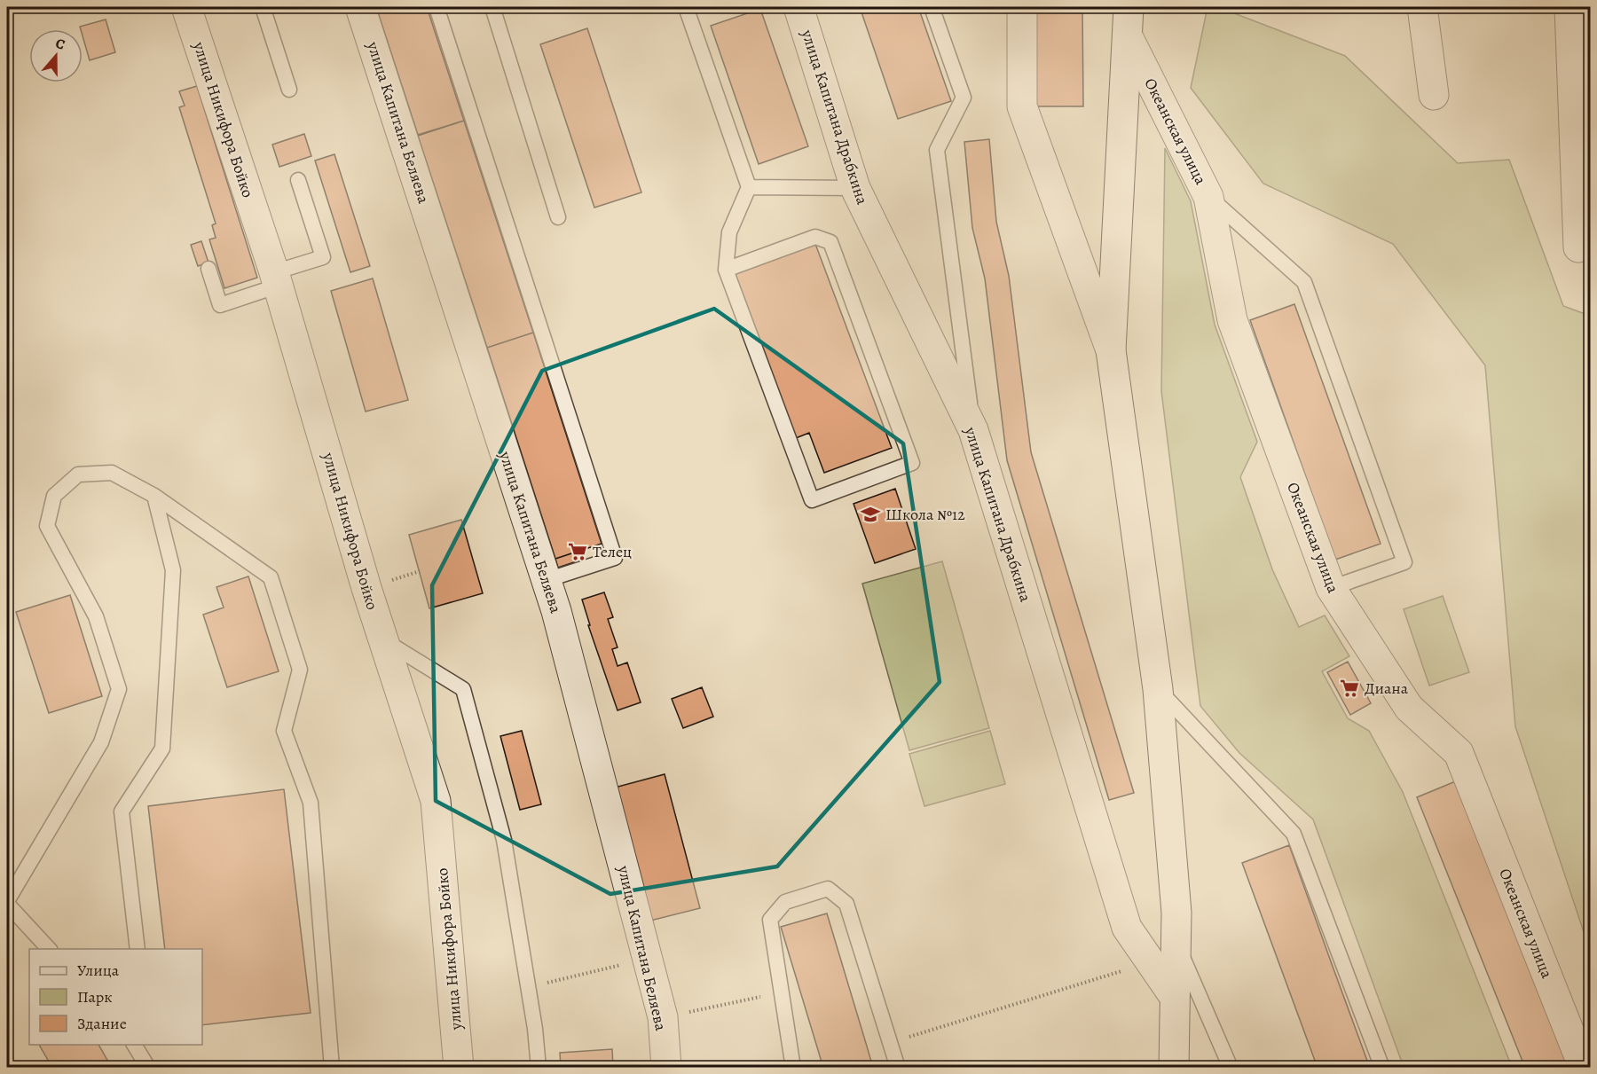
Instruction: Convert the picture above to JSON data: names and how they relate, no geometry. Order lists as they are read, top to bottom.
{
  "streets": {
    "street": [
      "улица Капитана Драбкина",
      "улица Никифора Бойко",
      "улица Капитана Беляева",
      "Океанская улица"
    ]
  },
  "crossings": [
    ["улица Капитана Драбкина", "Океанская улица"]
  ],
  "places": {
    "school or university": ["Школа №12"],
    "supermarket": ["Телец", "Диана"]
  },
  "legend": ["Улица", "Парк", "Здание"],
  "north": "top"
}
